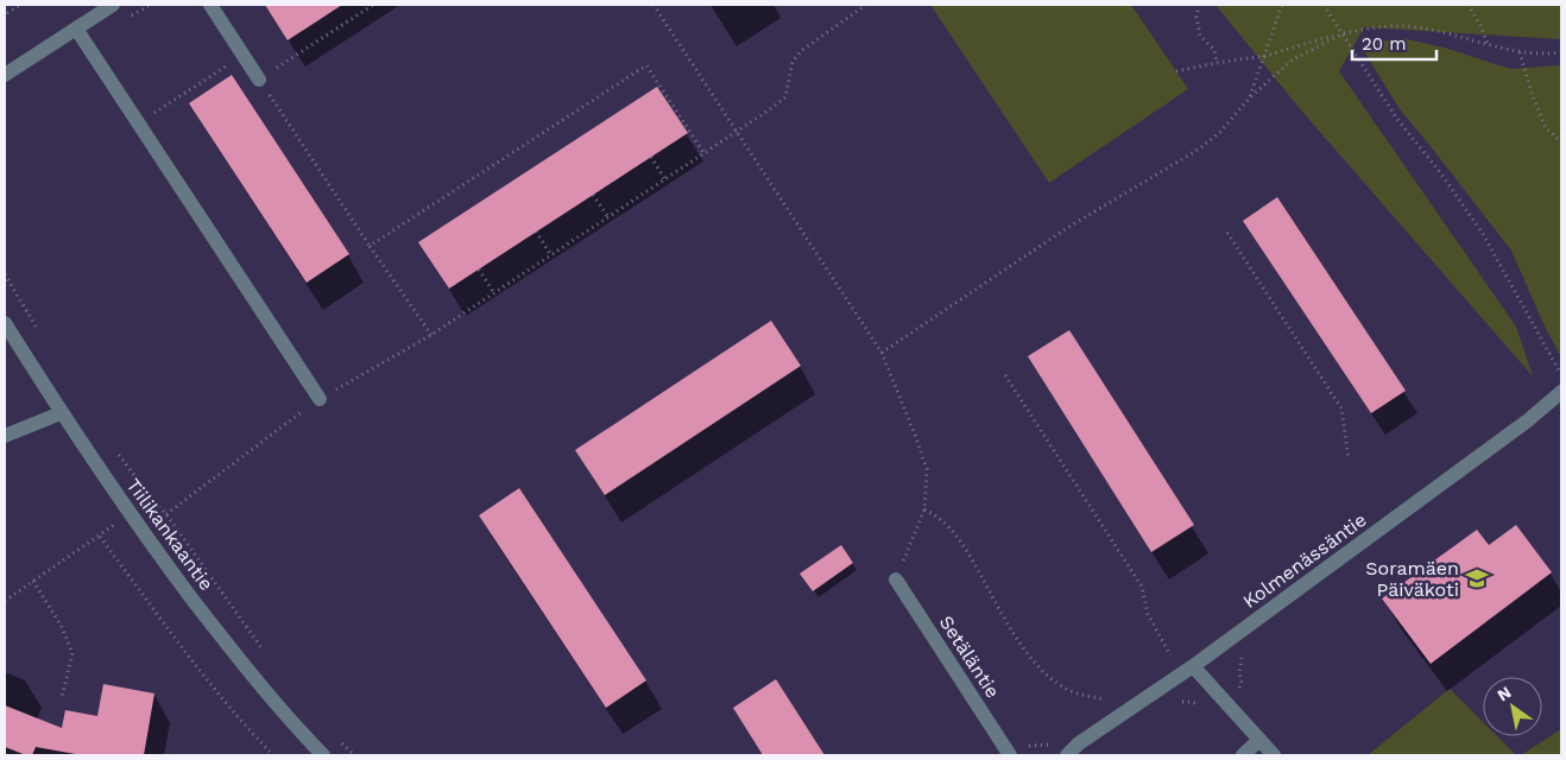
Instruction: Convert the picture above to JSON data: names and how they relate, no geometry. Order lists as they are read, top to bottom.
{
  "streets": {
    "street": ["Tiilikankaantie", "Kolmenässäntie", "Setäläntie"]
  },
  "places": {
    "school or university": ["Soramäen Päiväkoti"]
  },
  "scale_bar": "20 m",
  "north": "top left"
}
